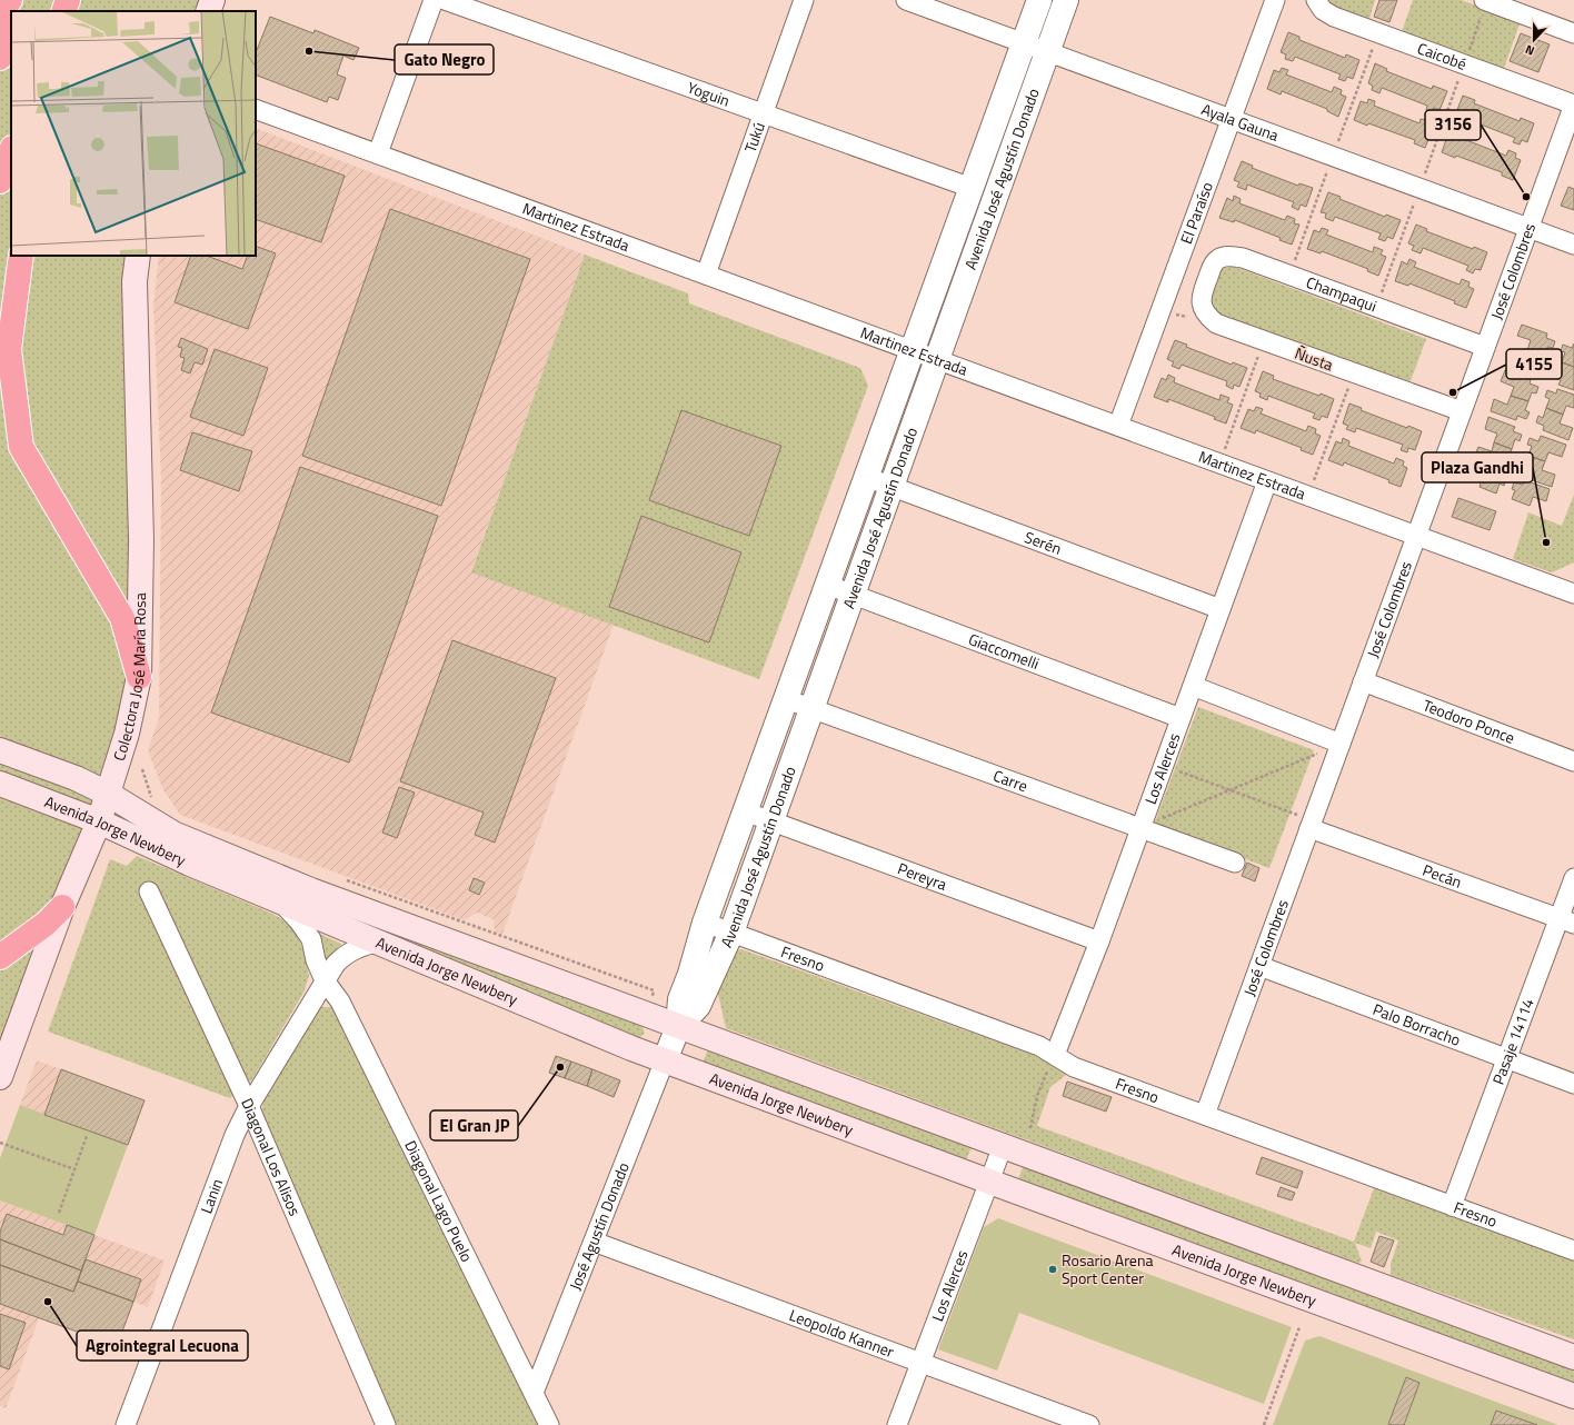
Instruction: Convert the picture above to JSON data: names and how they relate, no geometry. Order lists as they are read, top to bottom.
{
  "streets": {
    "main road": ["Colectora José María Rosa", "Avenida Jorge Newbery"],
    "street": [
      "Caicobé",
      "Yoguin",
      "Ayala Gauna",
      "Tukú",
      "Avenida José Agustín Donado",
      "El Paraíso",
      "Martinez Estrada",
      "José Colombres",
      "Champaqui",
      "Ñusta",
      "Serén",
      "Giaccomelli",
      "Teodoro Ponce",
      "Los Alerces",
      "Carre",
      "Pereyra",
      "Pecán",
      "Fresno",
      "Palo Borracho",
      "Pasaje 14114",
      "Diagonal Los Alisos",
      "Lanin",
      "Diagonal Lago Puelo",
      "José Agustín Donado",
      "Leopoldo Kanner"
    ]
  },
  "crossings": [
    ["Caicobé", "José Colombres"],
    ["Yoguin", "Tukú"],
    ["Yoguin", "Avenida José Agustín Donado"],
    ["Ayala Gauna", "Avenida José Agustín Donado"],
    ["Ayala Gauna", "El Paraíso"],
    ["Ayala Gauna", "José Colombres"],
    ["Tukú", "Martinez Estrada"],
    ["Avenida José Agustín Donado", "Martinez Estrada"],
    ["Avenida José Agustín Donado", "Serén"],
    ["Avenida José Agustín Donado", "Giaccomelli"],
    ["Avenida José Agustín Donado", "Carre"],
    ["Avenida José Agustín Donado", "Avenida Jorge Newbery"],
    ["Avenida José Agustín Donado", "Pereyra"],
    ["Avenida José Agustín Donado", "Fresno"],
    ["Avenida José Agustín Donado", "José Agustín Donado"],
    ["El Paraíso", "Martinez Estrada"],
    ["Martinez Estrada", "José Colombres"],
    ["Martinez Estrada", "Los Alerces"],
    ["José Colombres", "Champaqui"],
    ["José Colombres", "Ñusta"],
    ["José Colombres", "Teodoro Ponce"],
    ["José Colombres", "Pecán"],
    ["José Colombres", "Fresno"],
    ["José Colombres", "Palo Borracho"],
    ["Champaqui", "Ñusta"],
    ["Serén", "Los Alerces"],
    ["Giaccomelli", "Los Alerces"],
    ["Colectora José María Rosa", "Avenida Jorge Newbery"],
    ["Los Alerces", "Carre"],
    ["Los Alerces", "Avenida Jorge Newbery"],
    ["Los Alerces", "Pereyra"],
    ["Los Alerces", "Fresno"],
    ["Los Alerces", "Leopoldo Kanner"],
    ["Avenida Jorge Newbery", "Diagonal Lago Puelo"],
    ["Avenida Jorge Newbery", "José Agustín Donado"],
    ["Pecán", "Pasaje 14114"],
    ["Fresno", "Pasaje 14114"],
    ["Palo Borracho", "Pasaje 14114"],
    ["Diagonal Los Alisos", "Lanin"],
    ["Lanin", "Diagonal Lago Puelo"],
    ["Diagonal Lago Puelo", "José Agustín Donado"],
    ["José Agustín Donado", "Leopoldo Kanner"]
  ],
  "places": [
    "Gato Negro",
    "3156",
    "4155",
    "Plaza Gandhi",
    "El Gran JP",
    "Rosario Arena Sport Center",
    "Agrointegral Lecuona"
  ],
  "north": "bottom"
}
